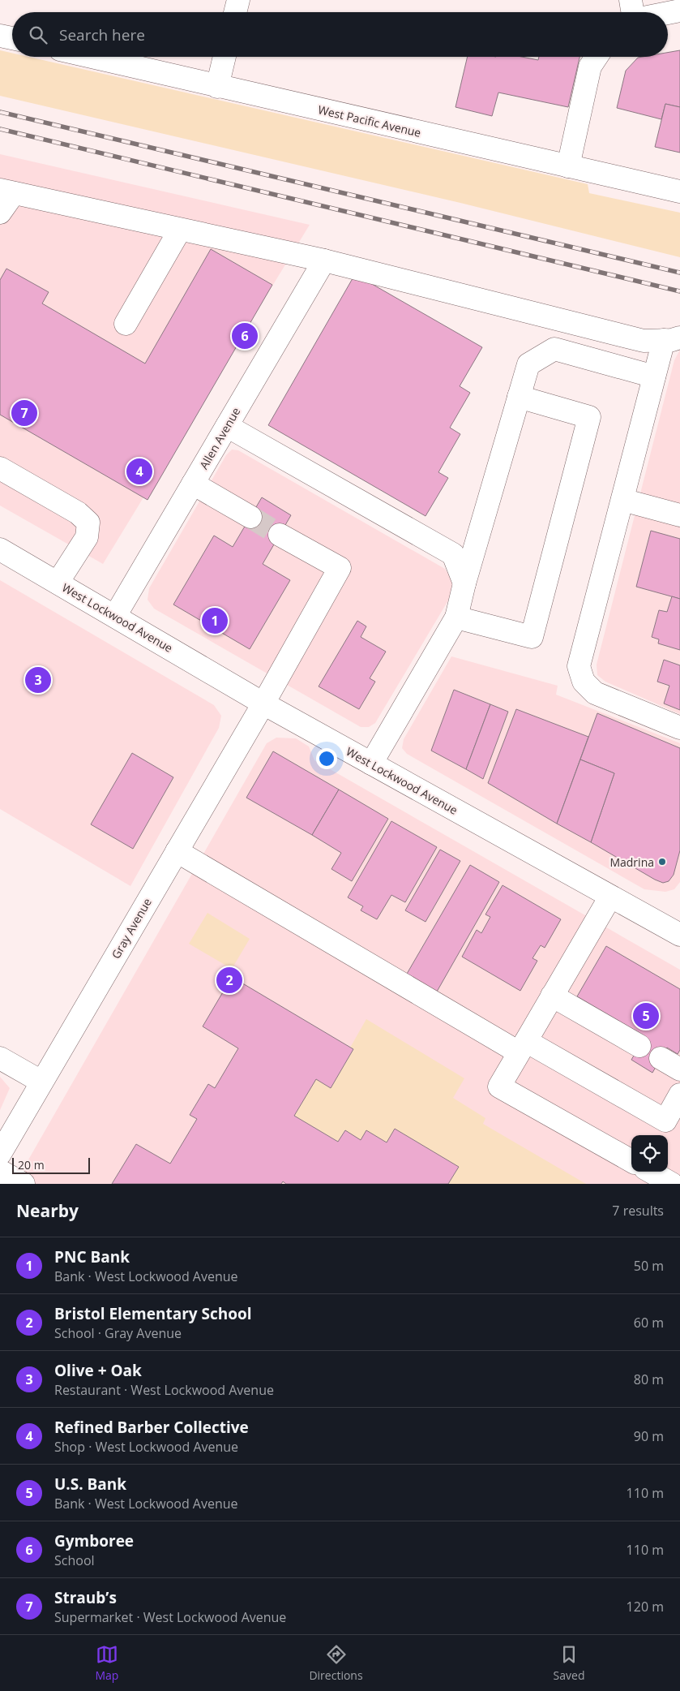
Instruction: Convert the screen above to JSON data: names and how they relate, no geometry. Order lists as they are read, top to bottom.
{
  "streets": {
    "street": [
      "West Pacific Avenue",
      "Allen Avenue",
      "West Lockwood Avenue",
      "Gray Avenue"
    ]
  },
  "crossings": [
    ["Allen Avenue", "West Lockwood Avenue"],
    ["West Lockwood Avenue", "Gray Avenue"]
  ],
  "places": ["Madrina"],
  "scale_bar": "20 m",
  "page": {
    "search": "Search here",
    "pins": [
      "6",
      "7",
      "4",
      "1",
      "3",
      "2",
      "5"
    ],
    "scale": "20 m",
    "heading": ["Nearby", "7 results"],
    "list": [
      {
        "mark": "1",
        "name": "PNC Bank",
        "note": "Bank · West Lockwood Avenue",
        "value": "50 m"
      },
      {
        "mark": "2",
        "name": "Bristol Elementary School",
        "note": "School · Gray Avenue",
        "value": "60 m"
      },
      {
        "mark": "3",
        "name": "Olive + Oak",
        "note": "Restaurant · West Lockwood Avenue",
        "value": "80 m"
      },
      {
        "mark": "4",
        "name": "Refined Barber Collective",
        "note": "Shop · West Lockwood Avenue",
        "value": "90 m"
      },
      {
        "mark": "5",
        "name": "U.S. Bank",
        "note": "Bank · West Lockwood Avenue",
        "value": "110 m"
      },
      {
        "mark": "6",
        "name": "Gymboree",
        "note": "School",
        "value": "110 m"
      },
      {
        "mark": "7",
        "name": "Straub’s",
        "note": "Supermarket · West Lockwood Avenue",
        "value": "120 m"
      }
    ],
    "nav": ["Map", "Directions", "Saved"]
  }
}
